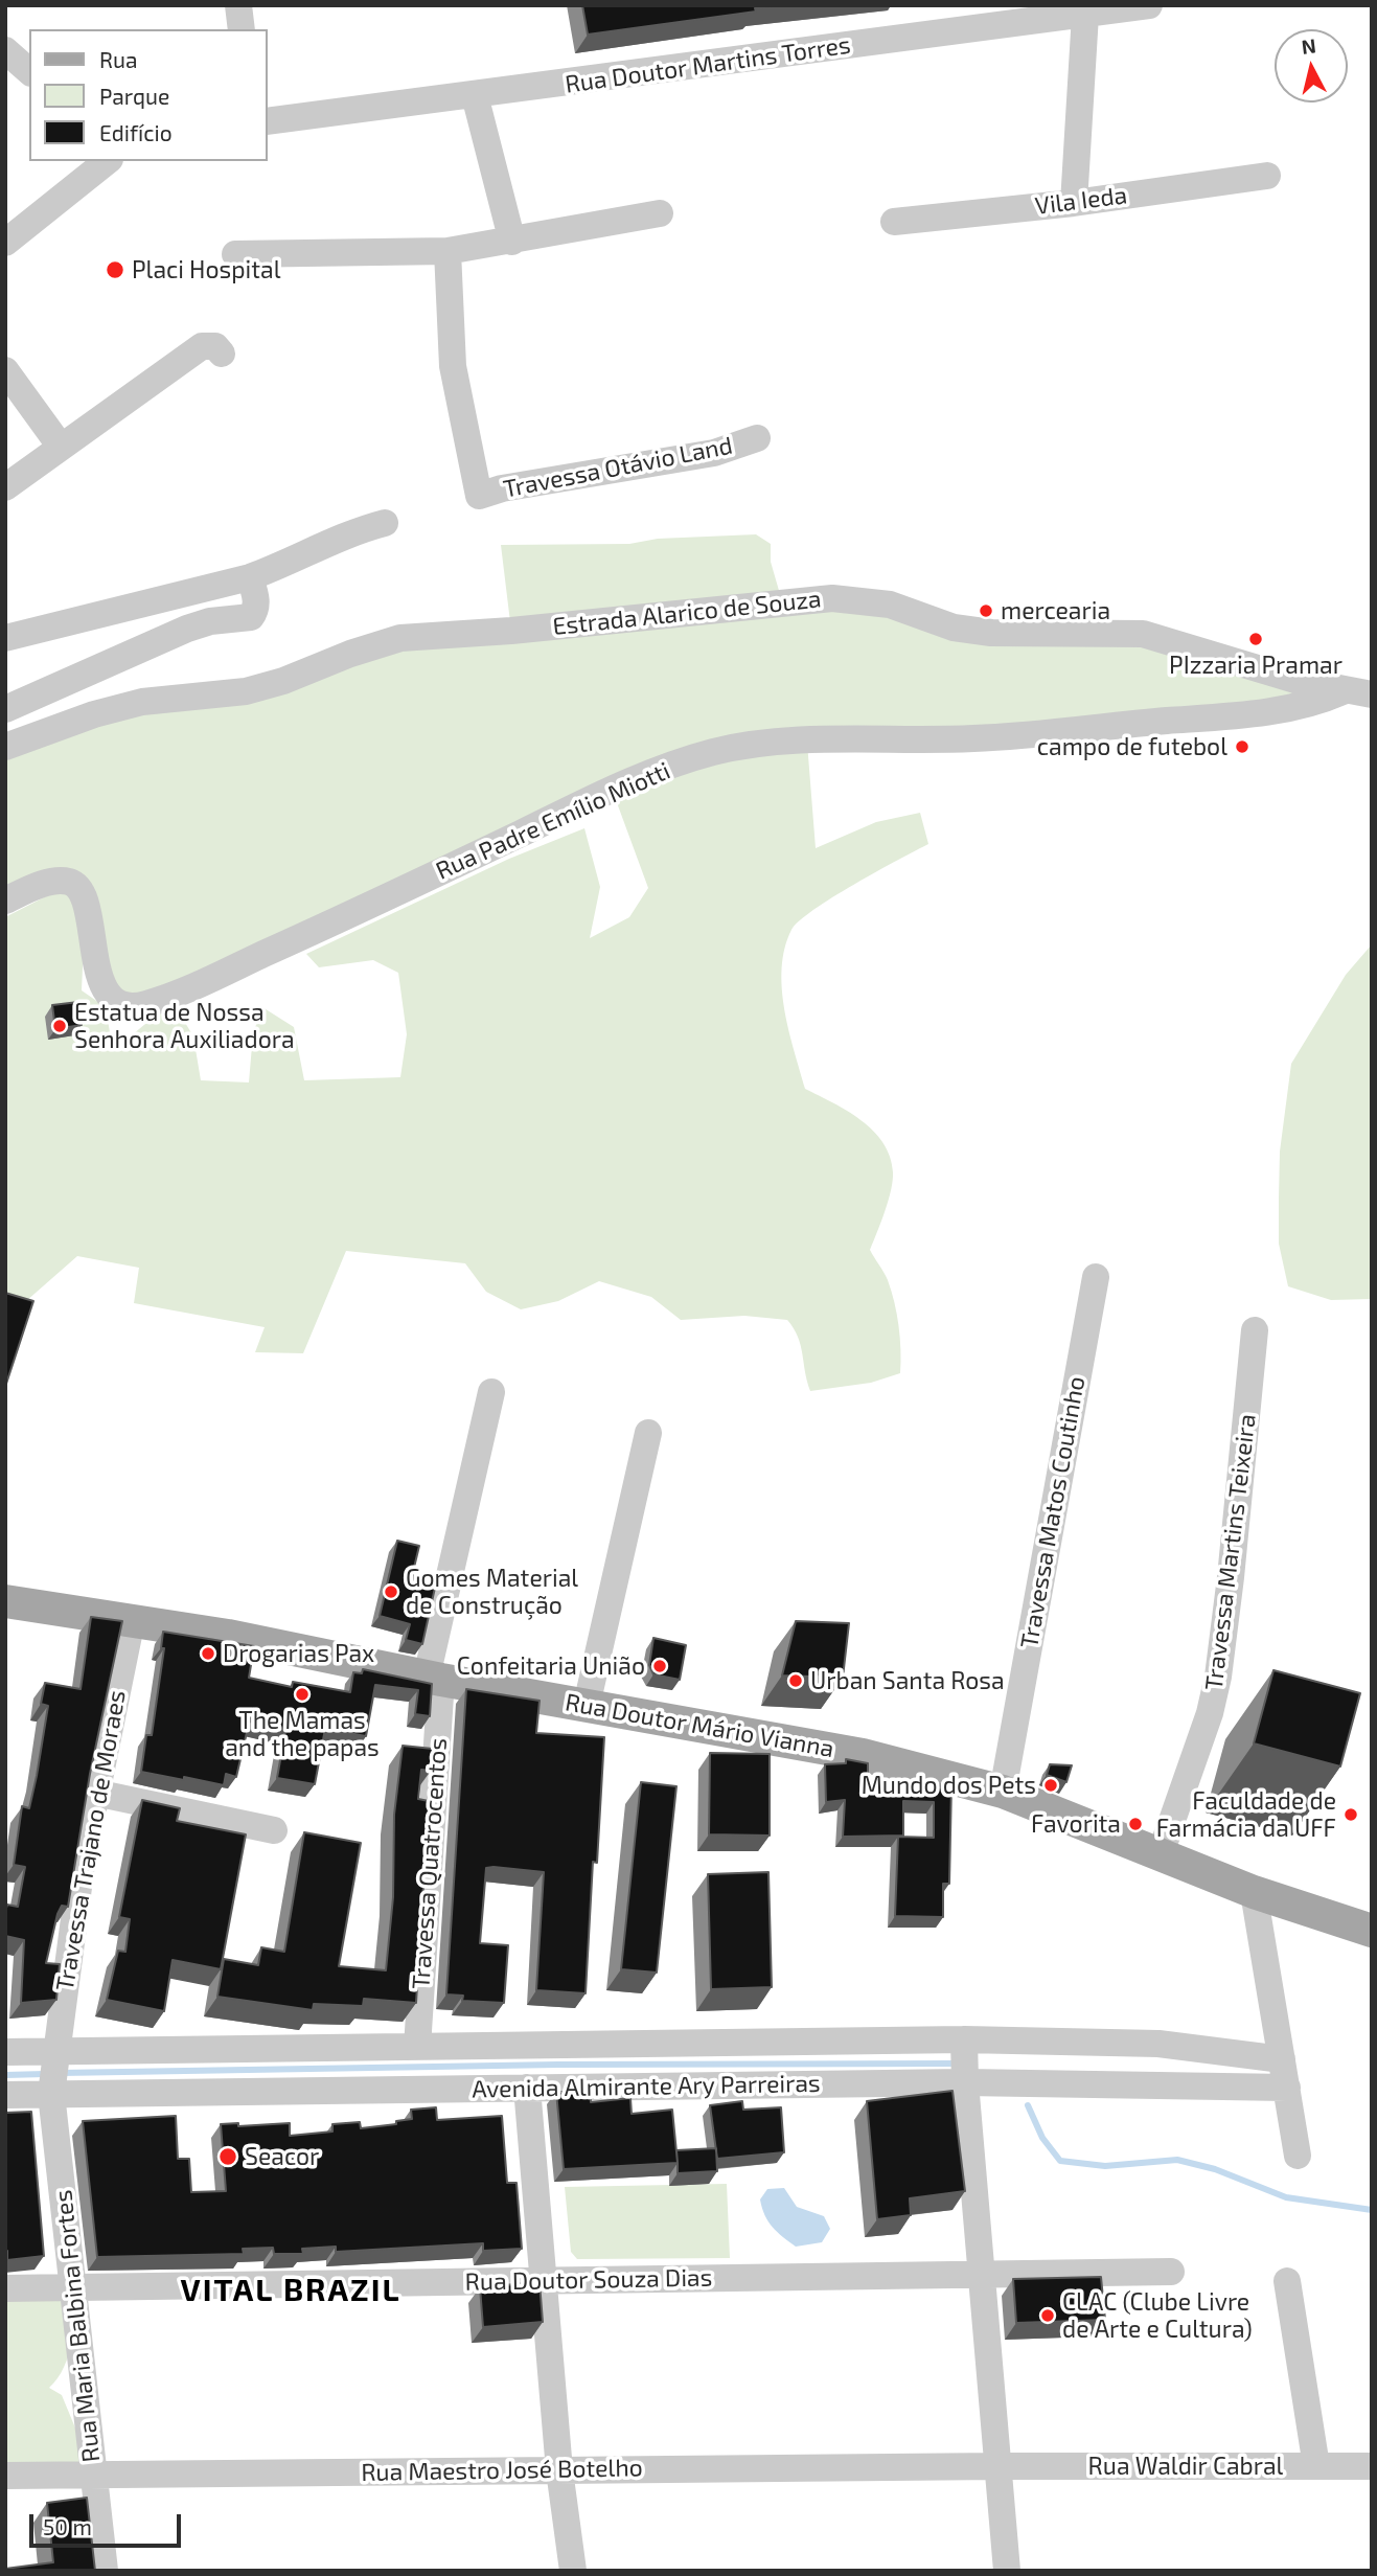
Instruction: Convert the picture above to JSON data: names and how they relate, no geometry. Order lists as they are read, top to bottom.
{
  "streets": {
    "main road": ["Rua Doutor Mário Vianna"],
    "street": [
      "Rua Doutor Martins Torres",
      "Vila Ieda",
      "Travessa Otávio Land",
      "Estrada Alarico de Souza",
      "Rua Padre Emílio Miotti",
      "Travessa Matos Coutinho",
      "Travessa Martins Teixeira",
      "Travessa Trajano de Moraes",
      "Travessa Quatrocentos",
      "Avenida Almirante Ary Parreiras",
      "Rua Doutor Souza Dias",
      "Rua Maria Balbina Fortes",
      "Rua Waldir Cabral",
      "Rua Maestro José Botelho"
    ]
  },
  "crossings": [
    ["Estrada Alarico de Souza", "Rua Padre Emílio Miotti"],
    ["Travessa Matos Coutinho", "Rua Doutor Mário Vianna"],
    ["Travessa Martins Teixeira", "Rua Doutor Mário Vianna"],
    ["Rua Doutor Mário Vianna", "Travessa Trajano de Moraes"],
    ["Rua Doutor Mário Vianna", "Travessa Quatrocentos"],
    ["Travessa Trajano de Moraes", "Avenida Almirante Ary Parreiras"],
    ["Travessa Trajano de Moraes", "Rua Maria Balbina Fortes"],
    ["Travessa Quatrocentos", "Avenida Almirante Ary Parreiras"],
    ["Avenida Almirante Ary Parreiras", "Rua Maria Balbina Fortes"],
    ["Rua Doutor Souza Dias", "Rua Maria Balbina Fortes"],
    ["Rua Maria Balbina Fortes", "Rua Maestro José Botelho"],
    ["Rua Waldir Cabral", "Rua Maestro José Botelho"]
  ],
  "districts": ["VITAL BRAZIL"],
  "places": [
    "Placi Hospital",
    "mercearia",
    "PIzzaria Pramar",
    "campo de futebol",
    "Estatua de Nossa Senhora Auxiliadora",
    "Gomes Material de Construção",
    "Drogarias Pax",
    "Confeitaria União",
    "Urban Santa Rosa",
    "The Mamas and the papas",
    "Mundo dos Pets",
    "Faculdade de Farmácia da UFF",
    "Favorita",
    "Seacor",
    "CLAC (Clube Livre de Arte e Cultura)"
  ],
  "legend": ["Rua", "Parque", "Edifício"],
  "scale_bar": "50 m",
  "north": "top"
}
